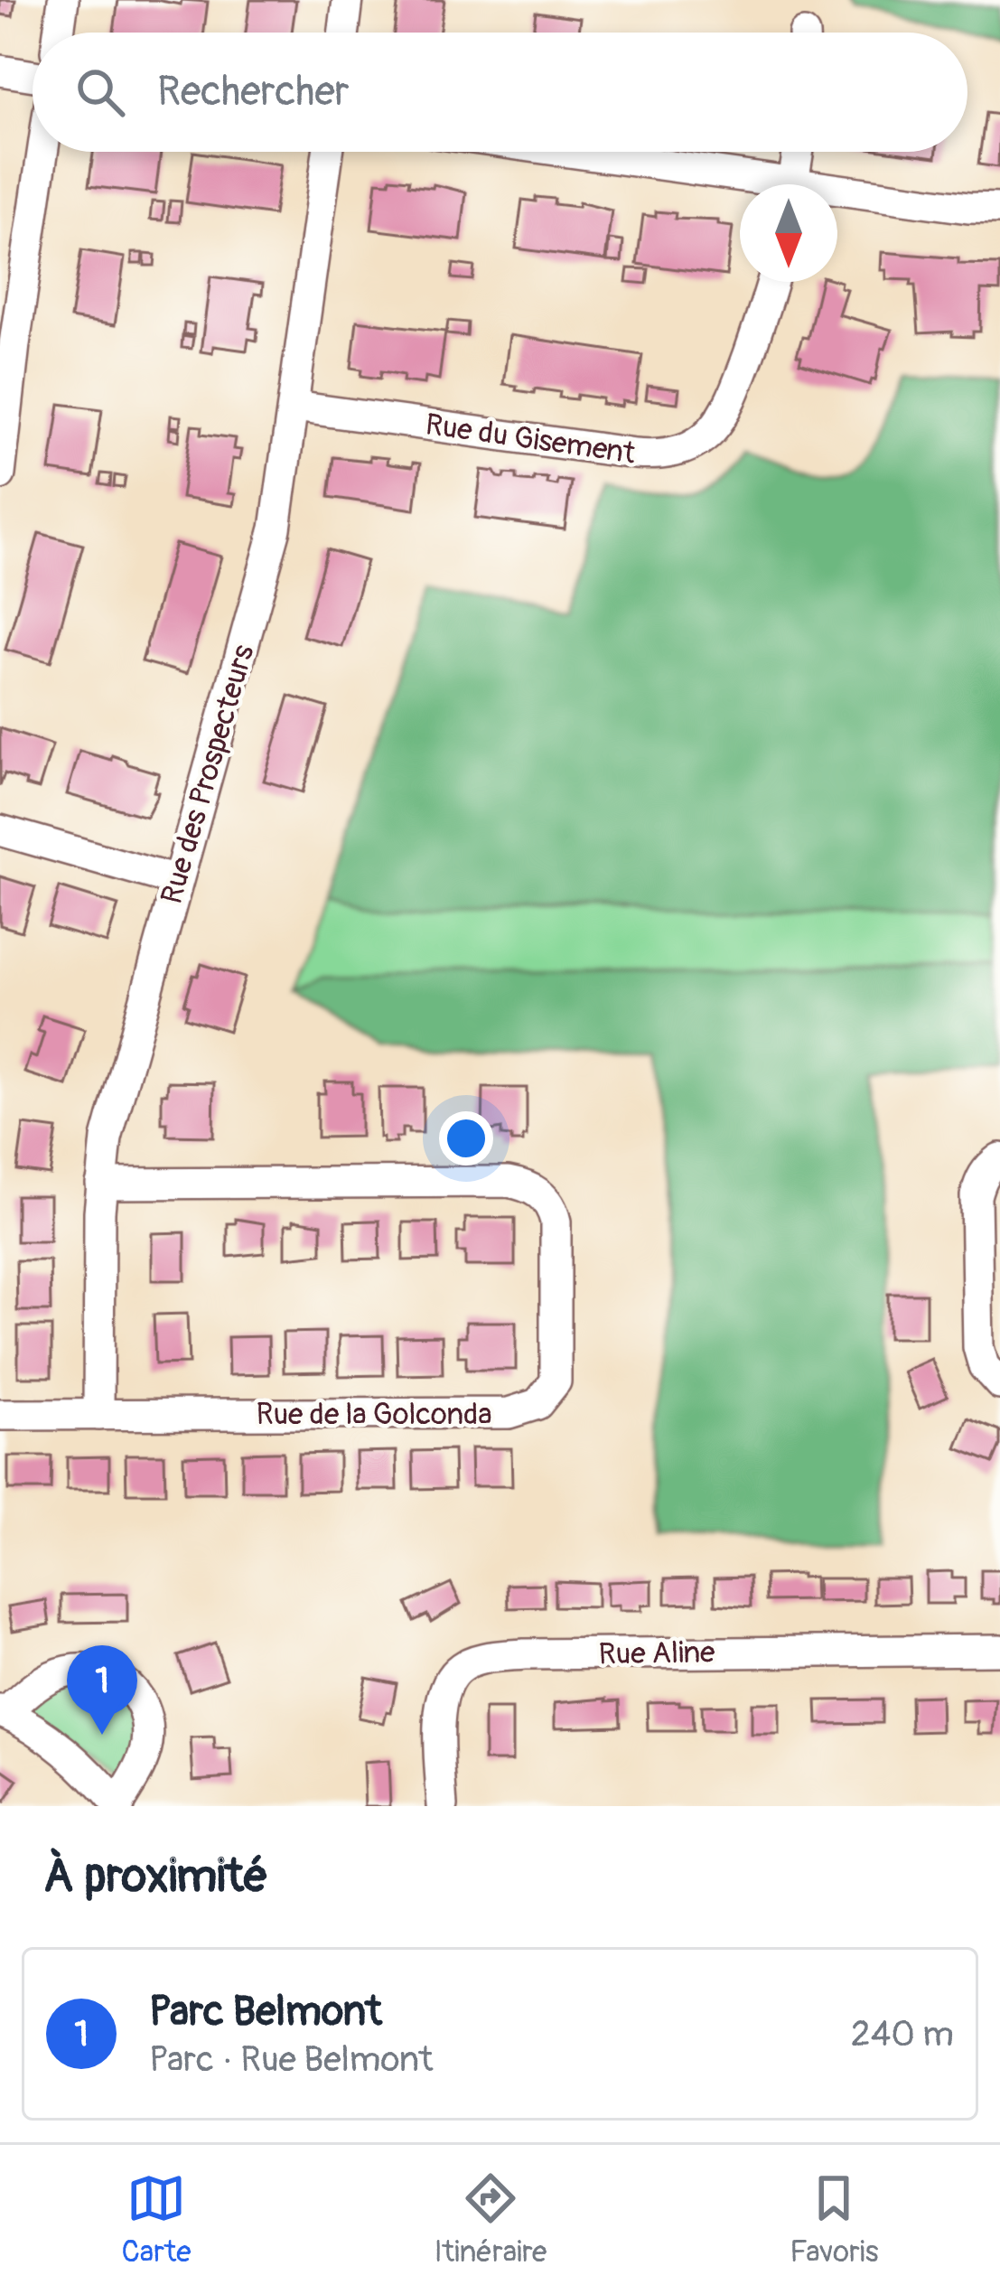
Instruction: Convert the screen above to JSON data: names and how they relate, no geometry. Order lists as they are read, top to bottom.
{
  "streets": {
    "street": [
      "Rue du Gisement",
      "Rue des Prospecteurs",
      "Rue de la Golconda",
      "Rue Aline"
    ]
  },
  "crossings": [
    ["Rue du Gisement", "Rue des Prospecteurs"],
    ["Rue des Prospecteurs", "Rue de la Golconda"]
  ],
  "north": "bottom",
  "page": {
    "search": "Rechercher",
    "pins": "1",
    "heading": "À proximité",
    "list": [
      {
        "mark": "1",
        "name": "Parc Belmont",
        "note": "Parc · Rue Belmont",
        "value": "240 m"
      }
    ],
    "nav": ["Carte", "Itinéraire", "Favoris"]
  }
}
